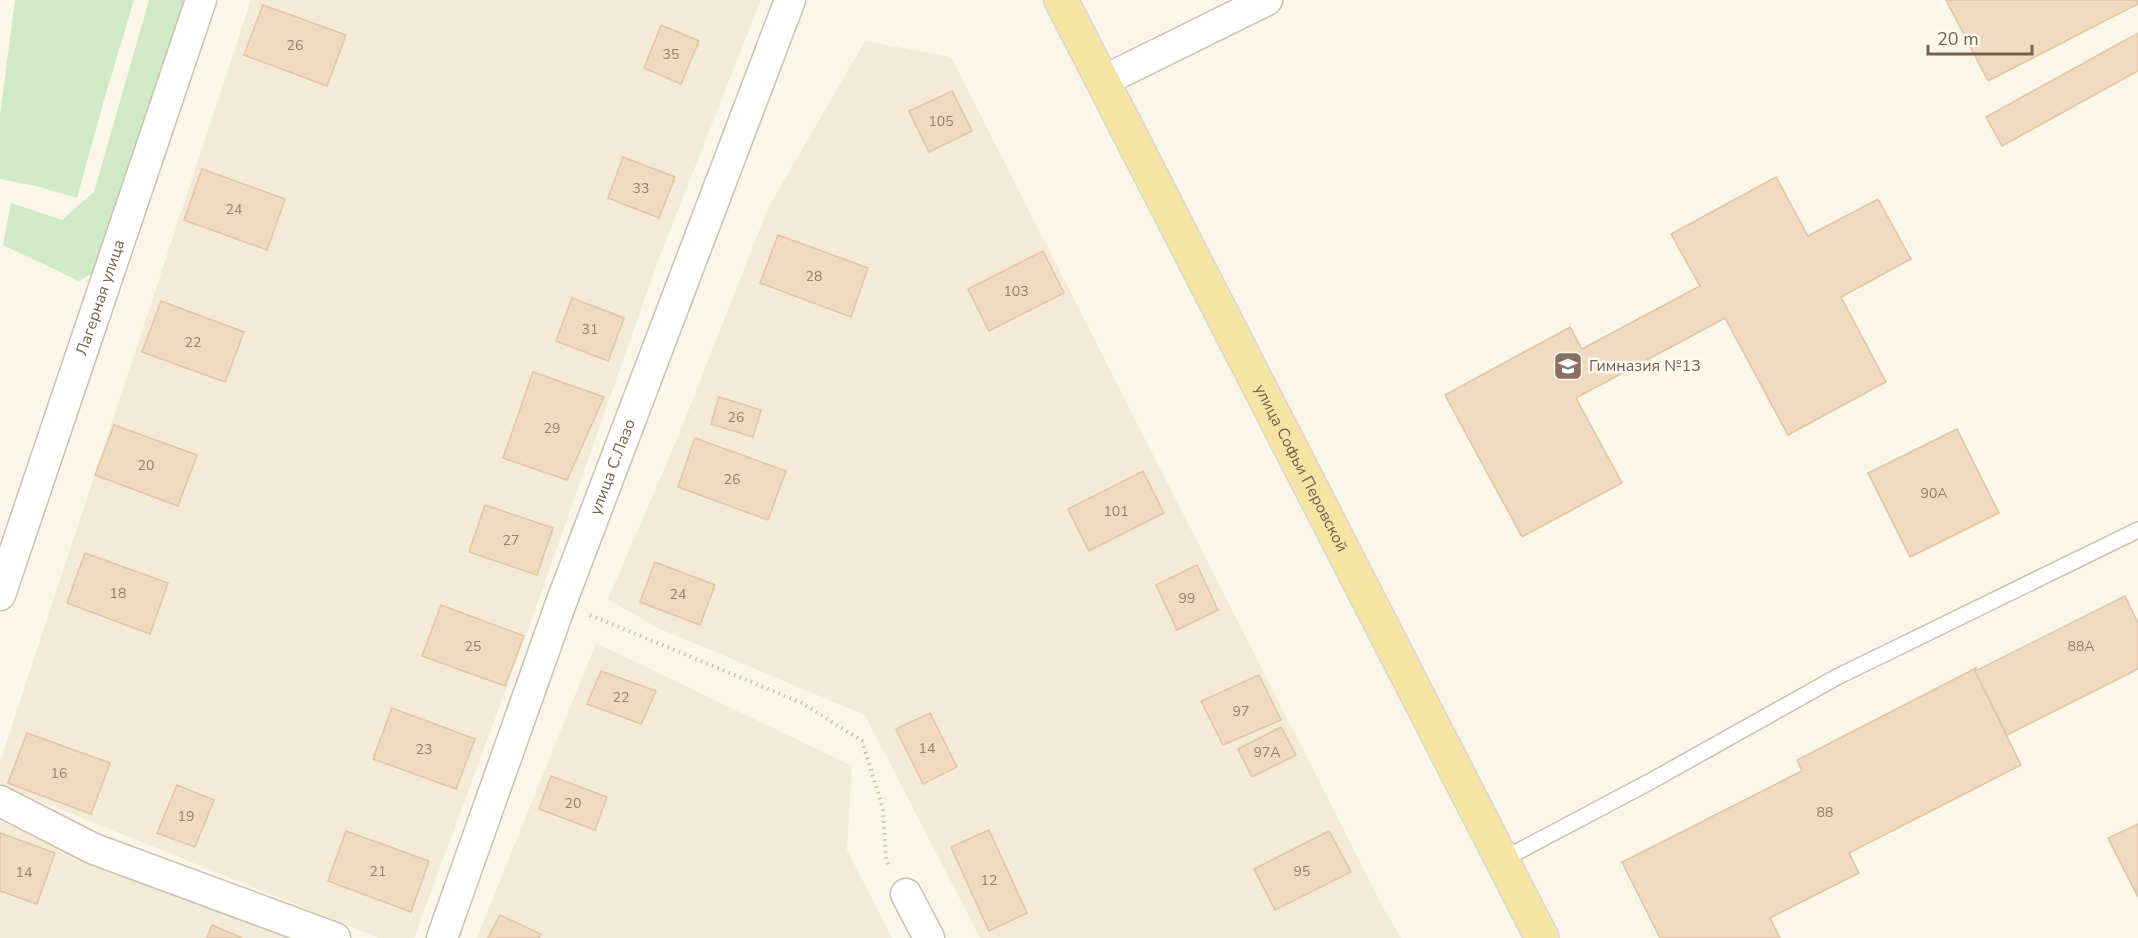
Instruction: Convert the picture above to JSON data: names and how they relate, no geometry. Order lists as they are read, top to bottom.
{
  "streets": {
    "main road": ["улица Софьи Перовской"],
    "street": ["Лагерная улица", "улица С.Лазо"]
  },
  "places": {
    "school or university": ["Гимназия №13"]
  },
  "house_numbers": [
    "26",
    "35",
    "105",
    "33",
    "24",
    "28",
    "103",
    "31",
    "22",
    "26",
    "29",
    "20",
    "26",
    "90А",
    "101",
    "27",
    "18",
    "24",
    "99",
    "25",
    "88А",
    "22",
    "97",
    "14",
    "23",
    "97А",
    "16",
    "20",
    "88",
    "19",
    "21",
    "95",
    "14",
    "12"
  ],
  "scale_bar": "20 m"
}
